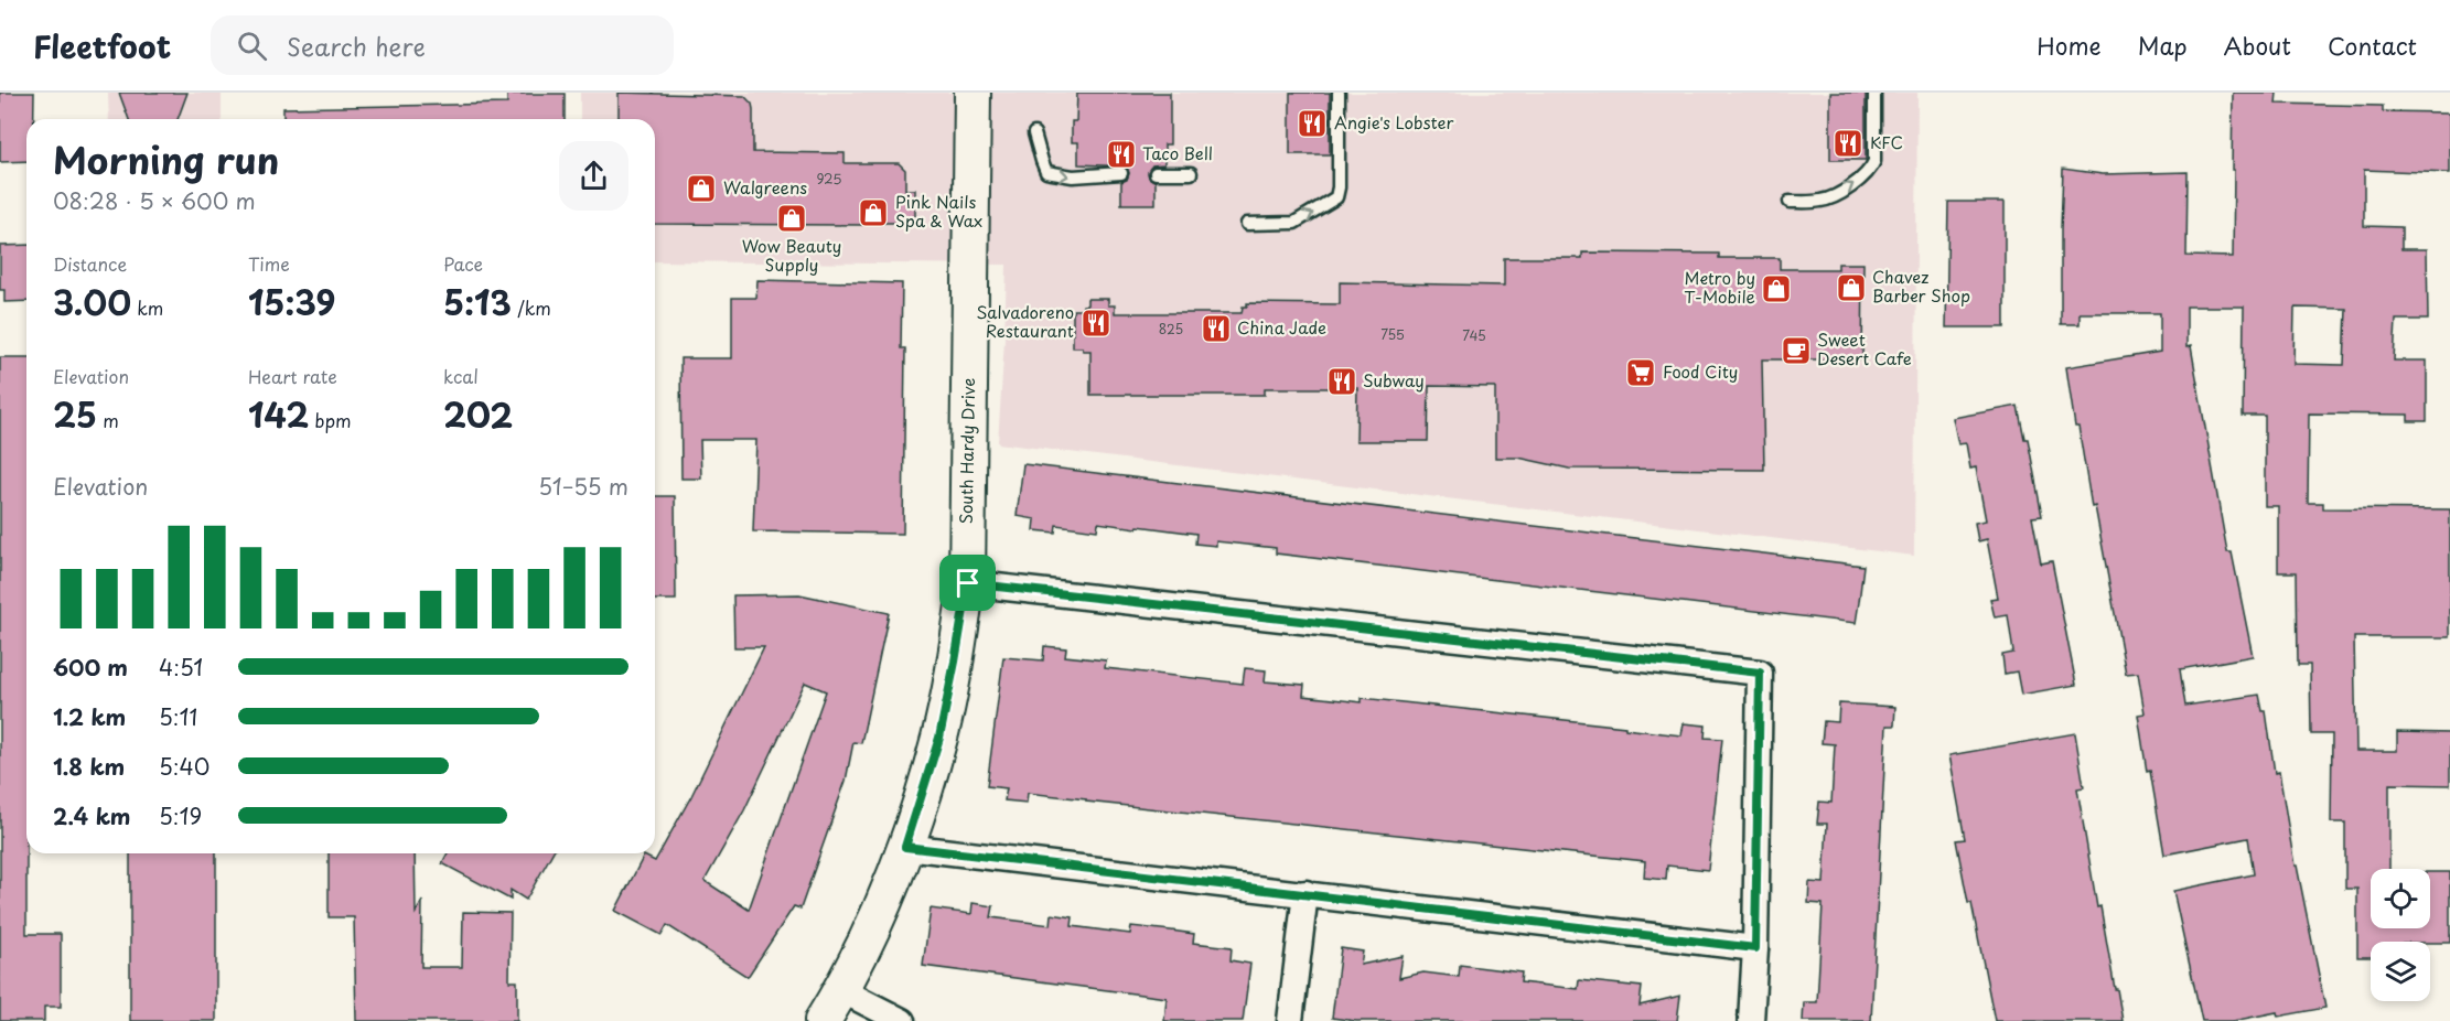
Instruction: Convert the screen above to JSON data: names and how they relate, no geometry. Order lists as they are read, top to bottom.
{
  "streets": {
    "street": ["South Hardy Drive"]
  },
  "places": {
    "restaurant": [
      "Angie's Lobster",
      "KFC",
      "Taco Bell",
      "Salvadoreno Restaurant",
      "China Jade",
      "Subway"
    ],
    "shop": [
      "Walgreens",
      "Pink Nails Spa & Wax",
      "Wow Beauty Supply",
      "Chavez Barber Shop",
      "Metro by T-Mobile"
    ],
    "cafe": ["Sweet Desert Cafe"],
    "supermarket": ["Food City"]
  },
  "house_numbers": [
    "925",
    "825",
    "755",
    "745"
  ],
  "page": {
    "header": "Fleetfoot",
    "search": "Search here",
    "nav": [
      "Home",
      "Map",
      "About",
      "Contact"
    ],
    "heading": ["Morning run", "08:28 · 5 × 600 m"],
    "stats": [
      ["Distance", "3.00 km"],
      ["Time", "15:39"],
      ["Pace", "5:13 /km"],
      ["Elevation", "25 m"],
      ["Heart rate", "142 bpm"],
      ["kcal", "202"]
    ],
    "chart": ["Elevation", "51–55 m"],
    "list": [
      {
        "name": "600 m",
        "note": "4:51"
      },
      {
        "name": "1.2 km",
        "note": "5:11"
      },
      {
        "name": "1.8 km",
        "note": "5:40"
      },
      {
        "name": "2.4 km",
        "note": "5:19"
      }
    ]
  }
}
